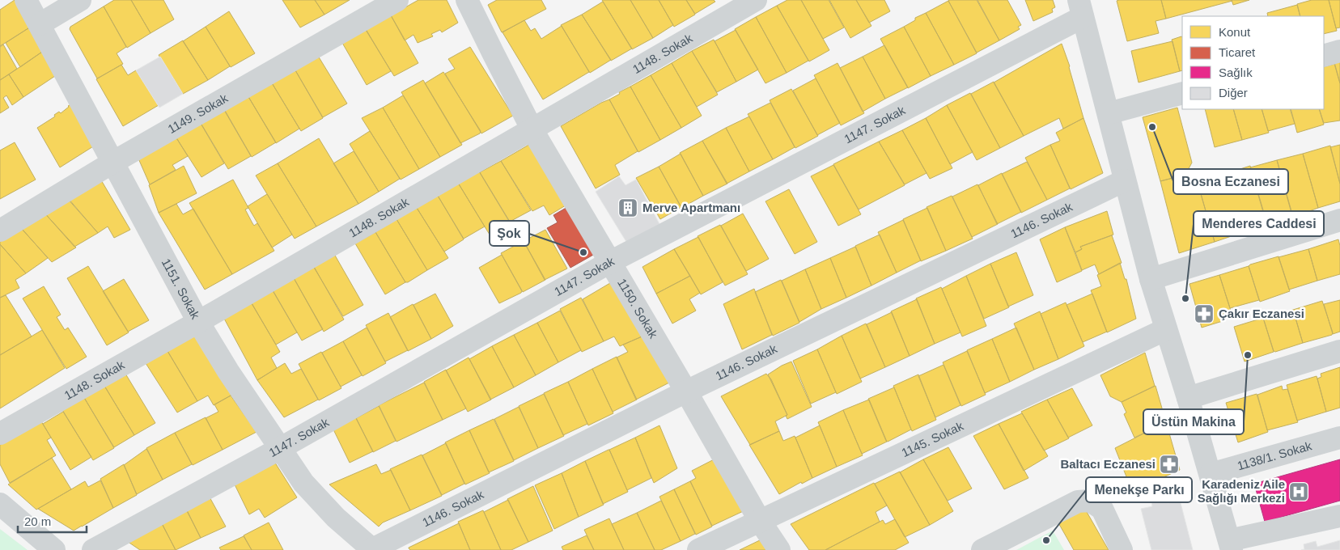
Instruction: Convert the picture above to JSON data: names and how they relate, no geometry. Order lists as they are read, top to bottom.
{
  "streets": {
    "street": [
      "1148. Sokak",
      "1149. Sokak",
      "1147. Sokak",
      "1146. Sokak",
      "1151. Sokak",
      "1150. Sokak",
      "1145. Sokak",
      "1138/1. Sokak"
    ]
  },
  "crossings": [
    ["1148. Sokak", "1151. Sokak"],
    ["1148. Sokak", "1150. Sokak"],
    ["1149. Sokak", "1151. Sokak"],
    ["1147. Sokak", "1151. Sokak"],
    ["1147. Sokak", "1150. Sokak"],
    ["1146. Sokak", "1151. Sokak"],
    ["1146. Sokak", "1150. Sokak"],
    ["1150. Sokak", "1145. Sokak"]
  ],
  "places": {
    "other": [
      "Bosna Eczanesi",
      "Şok",
      "Menderes Caddesi",
      "Üstün Makina",
      "Menekşe Parkı"
    ],
    "building": ["Merve Apartmanı"],
    "pharmacy": ["Çakır Eczanesi", "Baltacı Eczanesi"],
    "hospital": ["Karadeniz Aile Sağlığı Merkezi"]
  },
  "legend": [
    "Konut",
    "Ticaret",
    "Sağlık",
    "Diğer"
  ],
  "scale_bar": "20 m"
}
